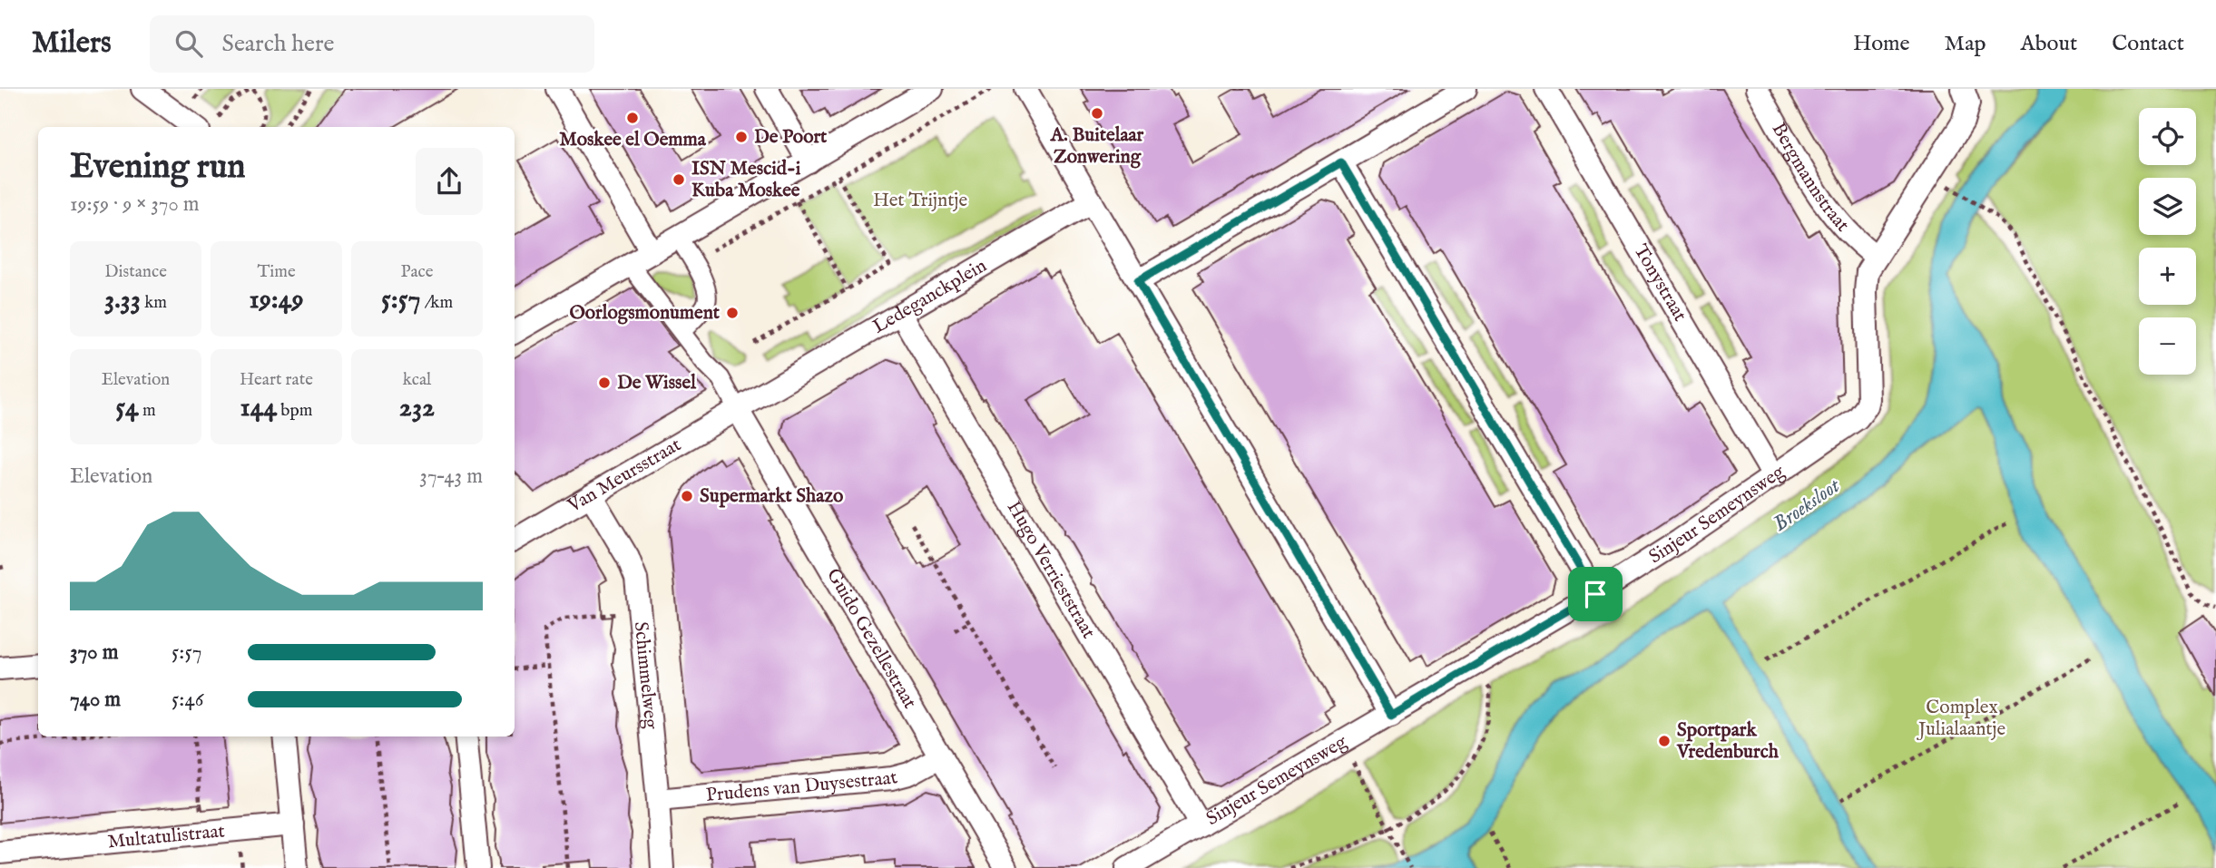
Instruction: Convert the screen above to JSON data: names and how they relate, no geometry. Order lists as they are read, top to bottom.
{
  "streets": {
    "street": [
      "Bergmannstraat",
      "Tonystraat",
      "Ledeganckplein",
      "Van Meursstraat",
      "Sinjeur Semeynsweg",
      "Hugo Verrieststraat",
      "Guido Gezellestraat",
      "Schimmelweg",
      "Prudens van Duysestraat",
      "Multatulistraat"
    ]
  },
  "crossings": [
    ["Bergmannstraat", "Sinjeur Semeynsweg"],
    ["Tonystraat", "Sinjeur Semeynsweg"],
    ["Ledeganckplein", "Van Meursstraat"],
    ["Ledeganckplein", "Hugo Verrieststraat"],
    ["Ledeganckplein", "Guido Gezellestraat"],
    ["Van Meursstraat", "Guido Gezellestraat"],
    ["Van Meursstraat", "Schimmelweg"],
    ["Sinjeur Semeynsweg", "Hugo Verrieststraat"],
    ["Guido Gezellestraat", "Prudens van Duysestraat"],
    ["Schimmelweg", "Prudens van Duysestraat"]
  ],
  "water": ["Broeksloot"],
  "parks": ["Het Trijntje", "Complex Julialaantje"],
  "places": [
    "A. Buitelaar Zonwering",
    "Moskee el Oemma",
    "De Poort",
    "ISN Mescid-i Kuba Moskee",
    "Oorlogsmonument",
    "De Wissel",
    "Supermarkt Shazo",
    "Sportpark Vredenburch"
  ],
  "page": {
    "header": "Milers",
    "search": "Search here",
    "nav": [
      "Home",
      "Map",
      "About",
      "Contact"
    ],
    "map_buttons": ["+", "−"],
    "heading": ["Evening run", "19:59 · 9 × 370 m"],
    "stats": [
      ["Distance", "3.33 km"],
      ["Time", "19:49"],
      ["Pace", "5:57 /km"],
      ["Elevation", "54 m"],
      ["Heart rate", "144 bpm"],
      ["kcal", "232"]
    ],
    "chart": ["Elevation", "37–43 m"],
    "list": [
      {
        "name": "370 m",
        "note": "5:57"
      },
      {
        "name": "740 m",
        "note": "5:46"
      }
    ]
  }
}
